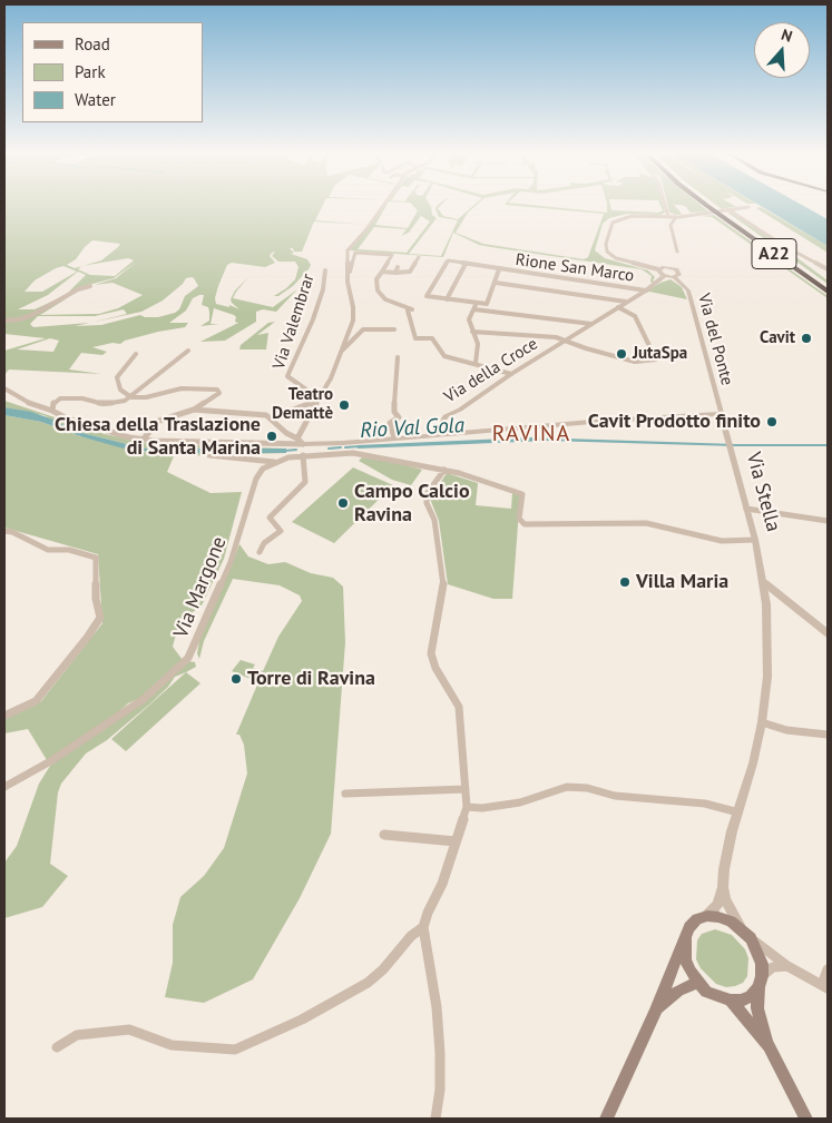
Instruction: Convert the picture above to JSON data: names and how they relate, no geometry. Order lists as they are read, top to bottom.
{
  "streets": {
    "highway": ["A22"],
    "main road": ["Via Stella"],
    "street": [
      "Rione San Marco",
      "Via Valembrar",
      "Via del Ponte",
      "Via della Croce",
      "Via Margone"
    ]
  },
  "crossings": [
    ["Rione San Marco", "Via della Croce"],
    ["Via del Ponte", "Via Stella"]
  ],
  "districts": ["RAVINA"],
  "water": ["Rio Val Gola"],
  "places": [
    "Cavit",
    "JutaSpa",
    "Teatro Demattè",
    "Cavit Prodotto finito",
    "Chiesa della Traslazione di Santa Marina",
    "Campo Calcio Ravina",
    "Villa Maria",
    "Torre di Ravina"
  ],
  "legend": ["Road", "Park", "Water"],
  "north": "top"
}
